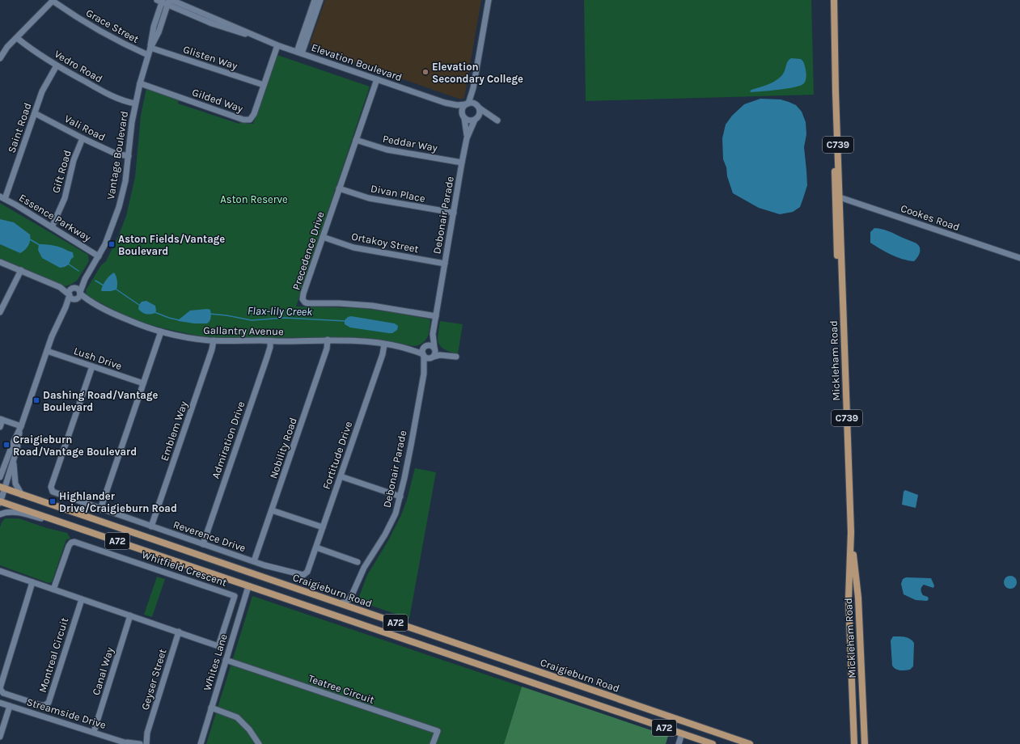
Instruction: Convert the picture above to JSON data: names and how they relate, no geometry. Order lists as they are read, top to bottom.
{
  "streets": {
    "main road": [
      "C739",
      "Mickleham Road",
      "A72",
      "Craigieburn Road"
    ],
    "street": [
      "Grace Street",
      "Glisten Way",
      "Elevation Boulevard",
      "Vedro Road",
      "Gilded Way",
      "Saint Road",
      "Vali Road",
      "Peddar Way",
      "Vantage Boulevard",
      "Gift Road",
      "Divan Place",
      "Debonair Parade",
      "Essence Parkway",
      "Cookes Road",
      "Ortakoy Street",
      "Precedence Drive",
      "Gallantry Avenue",
      "Lush Drive",
      "Emblem Way",
      "Admiration Drive",
      "Nobility Road",
      "Fortitude Drive",
      "Reverence Drive",
      "Whitfield Crescent",
      "Montreal Circuit",
      "Whites Lane",
      "Canal Way",
      "Geyser Street",
      "Teatree Circuit",
      "Streamside Drive"
    ]
  },
  "crossings": [
    ["Grace Street", "Vantage Boulevard"],
    ["Glisten Way", "Gilded Way"],
    ["Glisten Way", "Vantage Boulevard"],
    ["Elevation Boulevard", "Gilded Way"],
    ["Elevation Boulevard", "Vantage Boulevard"],
    ["Elevation Boulevard", "Debonair Parade"],
    ["Elevation Boulevard", "Precedence Drive"],
    ["Vedro Road", "Saint Road"],
    ["Vedro Road", "Vantage Boulevard"],
    ["Gilded Way", "Vantage Boulevard"],
    ["Saint Road", "Vali Road"],
    ["Saint Road", "Essence Parkway"],
    ["Vali Road", "Vantage Boulevard"],
    ["Vali Road", "Gift Road"],
    ["Peddar Way", "Debonair Parade"],
    ["Peddar Way", "Precedence Drive"],
    ["Vantage Boulevard", "Essence Parkway"],
    ["Vantage Boulevard", "Gallantry Avenue"],
    ["Gift Road", "Essence Parkway"],
    ["Divan Place", "Debonair Parade"],
    ["Divan Place", "Precedence Drive"],
    ["Debonair Parade", "Ortakoy Street"],
    ["Debonair Parade", "Precedence Drive"],
    ["Debonair Parade", "Gallantry Avenue"],
    ["Cookes Road", "Mickleham Road"],
    ["Ortakoy Street", "Precedence Drive"],
    ["Gallantry Avenue", "Emblem Way"],
    ["Gallantry Avenue", "Admiration Drive"],
    ["Gallantry Avenue", "Nobility Road"],
    ["Gallantry Avenue", "Fortitude Drive"],
    ["Lush Drive", "Reverence Drive"],
    ["Emblem Way", "Reverence Drive"],
    ["Admiration Drive", "Reverence Drive"],
    ["Nobility Road", "Reverence Drive"],
    ["Fortitude Drive", "Reverence Drive"],
    ["Whitfield Crescent", "Montreal Circuit"],
    ["Whitfield Crescent", "Canal Way"],
    ["Whitfield Crescent", "Geyser Street"],
    ["Craigieburn Road", "Whites Lane"],
    ["Whites Lane", "Teatree Circuit"],
    ["Canal Way", "Streamside Drive"],
    ["Geyser Street", "Streamside Drive"]
  ],
  "water": ["Flax-lily Creek"],
  "parks": ["Aston Reserve"],
  "places": {
    "other": ["Elevation Secondary College"],
    "transit": [
      "Aston Fields/Vantage Boulevard",
      "Dashing Road/Vantage Boulevard",
      "Craigieburn Road/Vantage Boulevard",
      "Highlander Drive/Craigieburn Road"
    ]
  }
}
